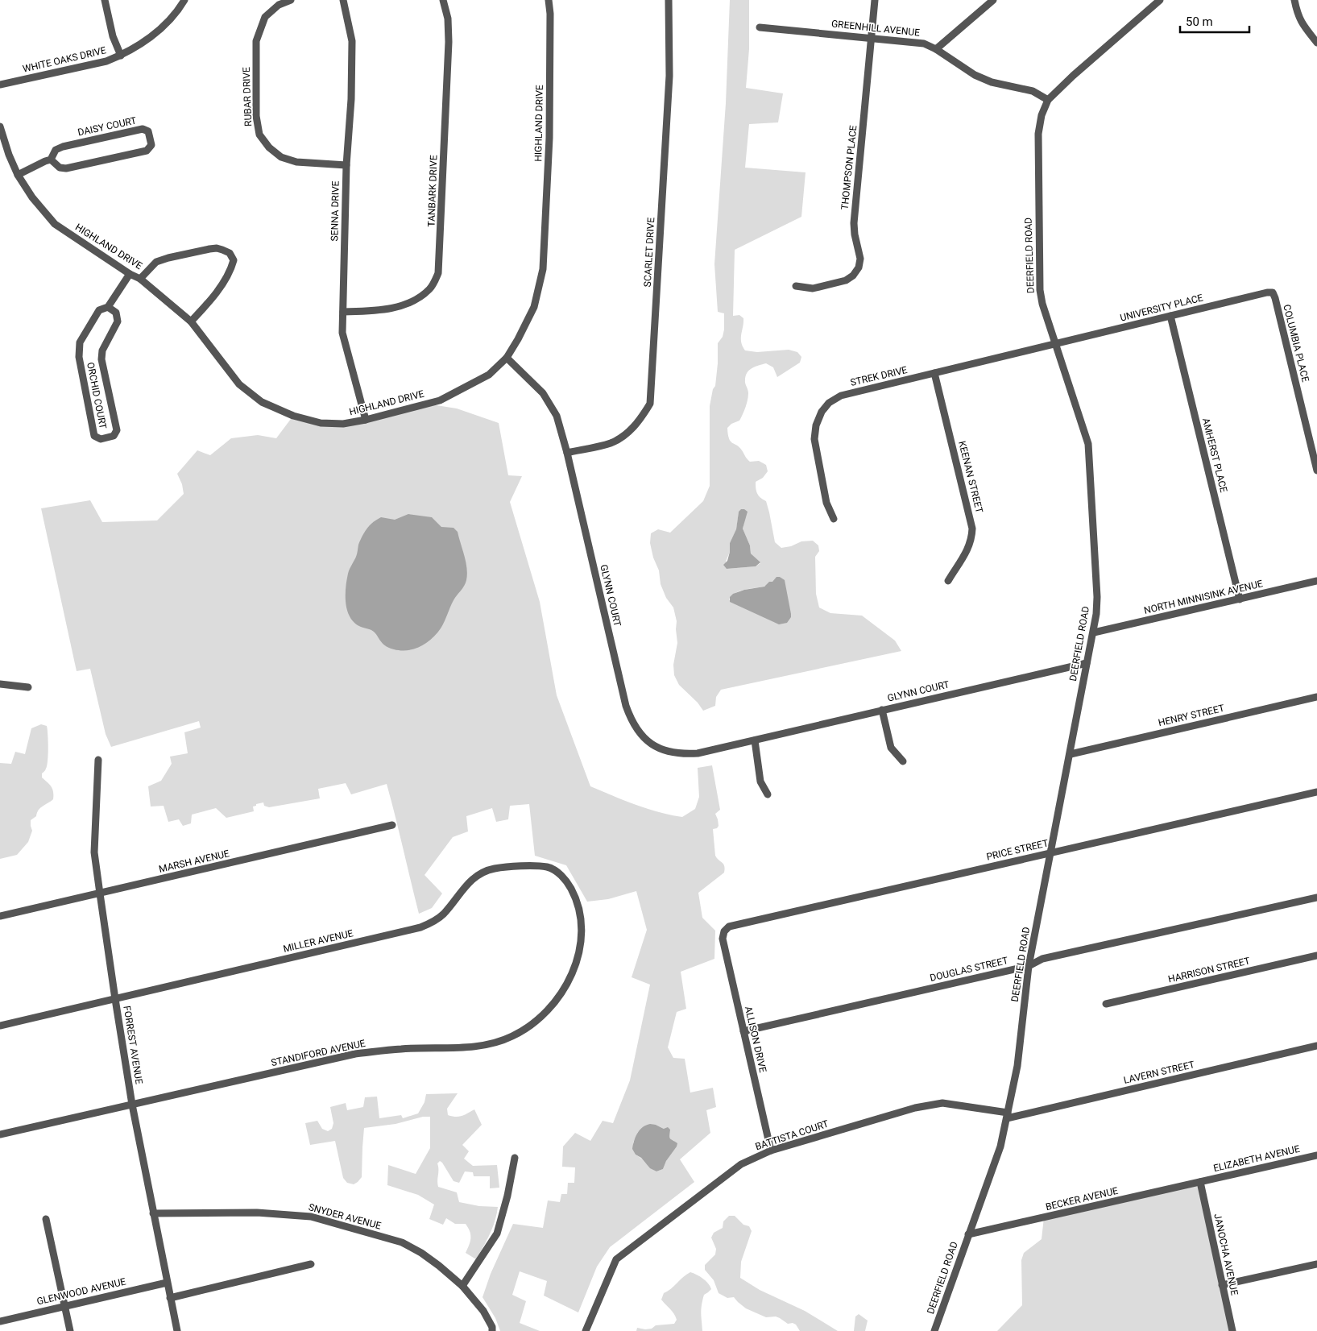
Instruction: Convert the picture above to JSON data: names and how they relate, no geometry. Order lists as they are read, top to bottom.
{
  "streets": {
    "street": [
      "GREENHILL AVENUE",
      "WHITE OAKS DRIVE",
      "RUBAR DRIVE",
      "HIGHLAND DRIVE",
      "DAISY COURT",
      "THOMPSON PLACE",
      "TANBARK DRIVE",
      "SENNA DRIVE",
      "SCARLET DRIVE",
      "DEERFIELD ROAD",
      "UNIVERSITY PLACE",
      "COLUMBIA PLACE",
      "STREK DRIVE",
      "ORCHID COURT",
      "AMHERST PLACE",
      "KEENAN STREET",
      "GLYNN COURT",
      "NORTH MINNISINK AVENUE",
      "HENRY STREET",
      "PRICE STREET",
      "MARSH AVENUE",
      "MILLER AVENUE",
      "DOUGLAS STREET",
      "HARRISON STREET",
      "ALLISON DRIVE",
      "FORREST AVENUE",
      "STANDIFORD AVENUE",
      "LAVERN STREET",
      "BATTISTA COURT",
      "ELIZABETH AVENUE",
      "BECKER AVENUE",
      "SNYDER AVENUE",
      "JANOCHA AVENUE",
      "GLENWOOD AVENUE"
    ]
  },
  "crossings": [
    ["GREENHILL AVENUE", "THOMPSON PLACE"],
    ["GREENHILL AVENUE", "DEERFIELD ROAD"],
    ["RUBAR DRIVE", "SENNA DRIVE"],
    ["HIGHLAND DRIVE", "DAISY COURT"],
    ["HIGHLAND DRIVE", "SENNA DRIVE"],
    ["HIGHLAND DRIVE", "ORCHID COURT"],
    ["HIGHLAND DRIVE", "GLYNN COURT"],
    ["TANBARK DRIVE", "SENNA DRIVE"],
    ["SCARLET DRIVE", "GLYNN COURT"],
    ["DEERFIELD ROAD", "UNIVERSITY PLACE"],
    ["DEERFIELD ROAD", "STREK DRIVE"],
    ["DEERFIELD ROAD", "GLYNN COURT"],
    ["DEERFIELD ROAD", "NORTH MINNISINK AVENUE"],
    ["DEERFIELD ROAD", "HENRY STREET"],
    ["DEERFIELD ROAD", "PRICE STREET"],
    ["DEERFIELD ROAD", "DOUGLAS STREET"],
    ["DEERFIELD ROAD", "LAVERN STREET"],
    ["DEERFIELD ROAD", "BATTISTA COURT"],
    ["DEERFIELD ROAD", "BECKER AVENUE"],
    ["UNIVERSITY PLACE", "COLUMBIA PLACE"],
    ["UNIVERSITY PLACE", "STREK DRIVE"],
    ["UNIVERSITY PLACE", "AMHERST PLACE"],
    ["STREK DRIVE", "KEENAN STREET"],
    ["AMHERST PLACE", "NORTH MINNISINK AVENUE"],
    ["PRICE STREET", "ALLISON DRIVE"],
    ["MARSH AVENUE", "FORREST AVENUE"],
    ["MILLER AVENUE", "FORREST AVENUE"],
    ["MILLER AVENUE", "STANDIFORD AVENUE"],
    ["DOUGLAS STREET", "ALLISON DRIVE"],
    ["ALLISON DRIVE", "BATTISTA COURT"],
    ["FORREST AVENUE", "STANDIFORD AVENUE"],
    ["FORREST AVENUE", "SNYDER AVENUE"],
    ["FORREST AVENUE", "GLENWOOD AVENUE"],
    ["LAVERN STREET", "BATTISTA COURT"],
    ["ELIZABETH AVENUE", "BECKER AVENUE"],
    ["ELIZABETH AVENUE", "JANOCHA AVENUE"],
    ["BECKER AVENUE", "JANOCHA AVENUE"]
  ],
  "scale_bar": "50 m"
}
